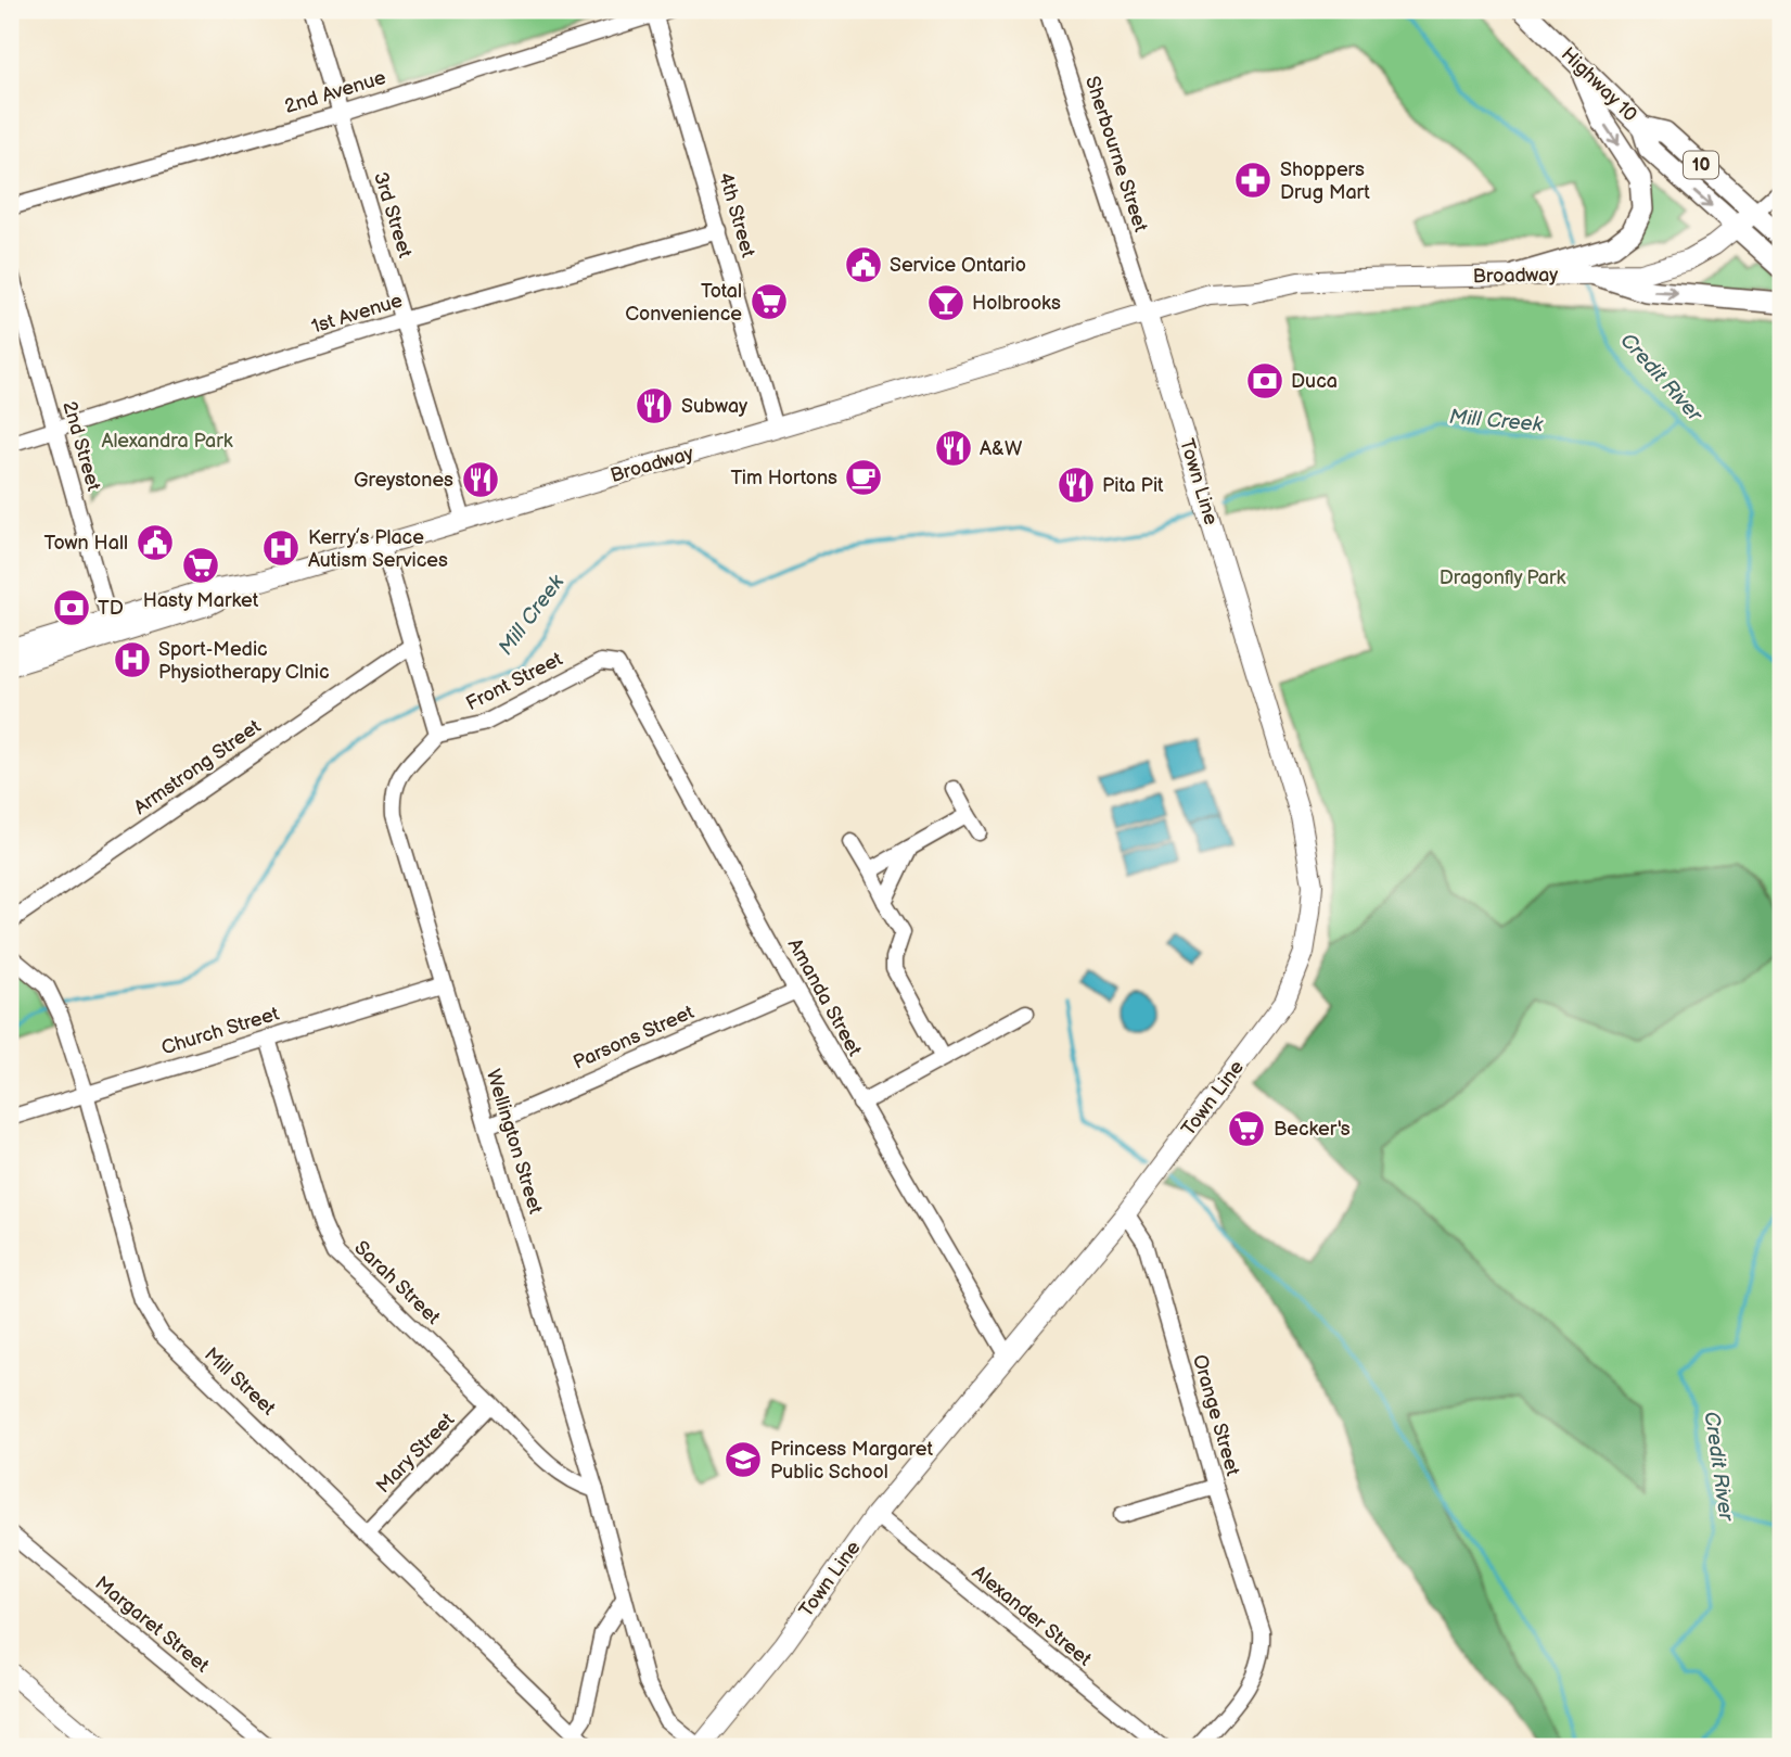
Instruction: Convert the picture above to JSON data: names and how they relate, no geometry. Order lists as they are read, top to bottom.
{
  "streets": {
    "highway": ["Highway 10", "10"],
    "main road": ["Broadway", "Town Line"],
    "street": [
      "2nd Avenue",
      "Sherbourne Street",
      "3rd Street",
      "4th Street",
      "1st Avenue",
      "2nd Street",
      "Front Street",
      "Armstrong Street",
      "Amanda Street",
      "Church Street",
      "Parsons Street",
      "Wellington Street",
      "Sarah Street",
      "Mill Street",
      "Orange Street",
      "Mary Street",
      "Alexander Street",
      "Margaret Street"
    ]
  },
  "crossings": [
    ["2nd Avenue", "3rd Street"],
    ["2nd Avenue", "4th Street"],
    ["Sherbourne Street", "Broadway"],
    ["Sherbourne Street", "Town Line"],
    ["3rd Street", "Broadway"],
    ["3rd Street", "1st Avenue"],
    ["4th Street", "Broadway"],
    ["4th Street", "1st Avenue"],
    ["Broadway", "2nd Street"],
    ["Broadway", "Town Line"],
    ["1st Avenue", "2nd Street"],
    ["Town Line", "Amanda Street"],
    ["Town Line", "Wellington Street"],
    ["Town Line", "Orange Street"],
    ["Town Line", "Alexander Street"],
    ["Front Street", "Amanda Street"],
    ["Front Street", "Wellington Street"],
    ["Amanda Street", "Parsons Street"],
    ["Church Street", "Wellington Street"],
    ["Church Street", "Sarah Street"],
    ["Church Street", "Mill Street"],
    ["Parsons Street", "Wellington Street"],
    ["Wellington Street", "Sarah Street"],
    ["Sarah Street", "Mary Street"],
    ["Mill Street", "Mary Street"]
  ],
  "water": ["Credit River", "Mill Creek"],
  "parks": ["Alexandra Park", "Dragonfly Park"],
  "places": {
    "pharmacy": ["Shoppers Drug Mart"],
    "public building": ["Service Ontario", "Town Hall"],
    "supermarket": ["Total Convenience", "Hasty Market", "Becker's"],
    "bar": ["Holbrooks"],
    "bank": ["Duca", "TD"],
    "restaurant": [
      "Subway",
      "A&W",
      "Greystones",
      "Pita Pit"
    ],
    "cafe": ["Tim Hortons"],
    "hospital": ["Kerry’s Place Autism Services", "Sport-Medic Physiotherapy Clnic"],
    "school or university": ["Princess Margaret Public School"]
  }
}
